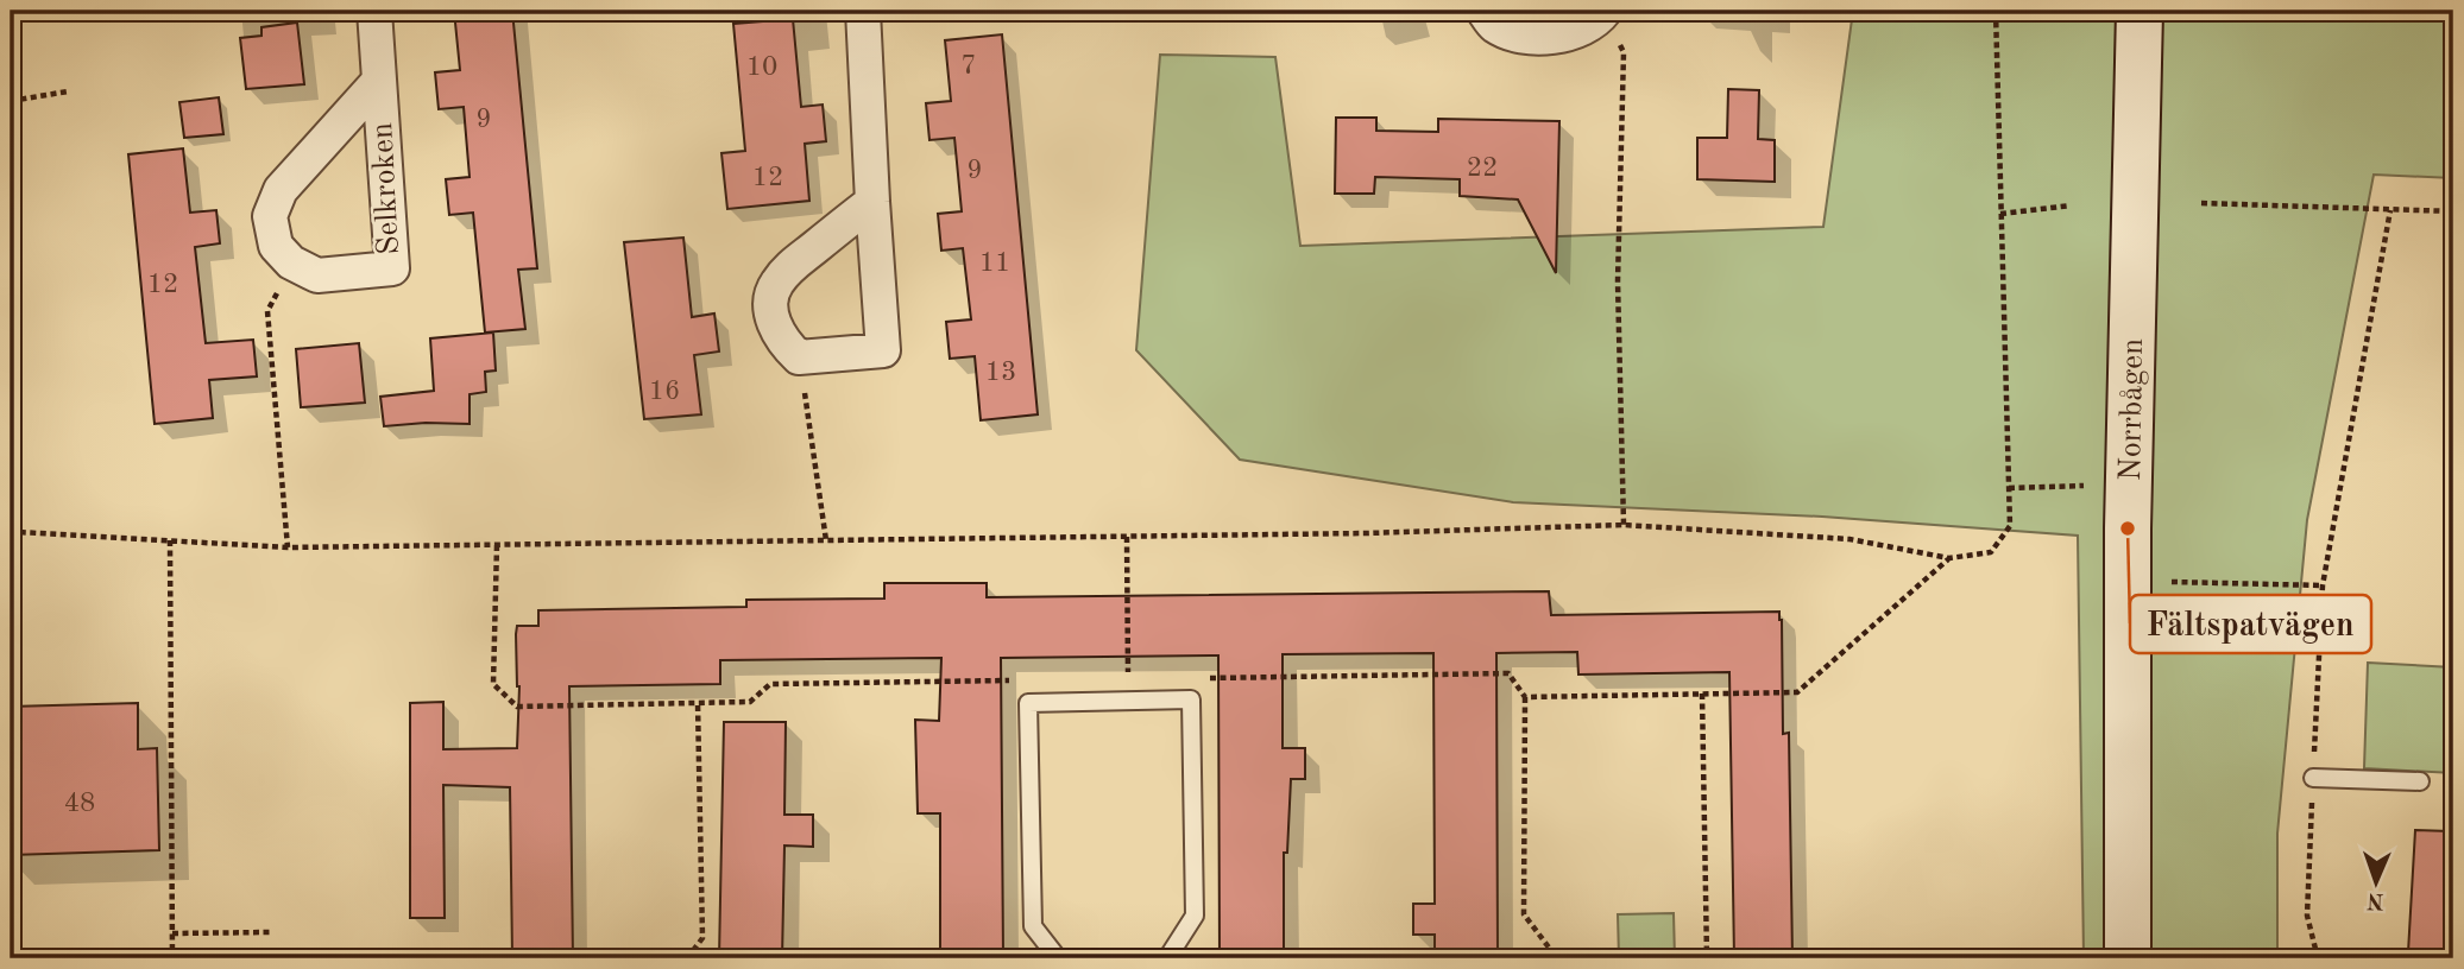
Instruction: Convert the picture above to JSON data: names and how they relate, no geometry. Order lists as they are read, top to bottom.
{
  "streets": {
    "street": ["Selkroken", "Norrbågen"]
  },
  "places": ["Fältspatvägen"],
  "house_numbers": [
    "7",
    "10",
    "9",
    "22",
    "9",
    "12",
    "11",
    "12",
    "13",
    "16",
    "48"
  ],
  "north": "bottom"
}
